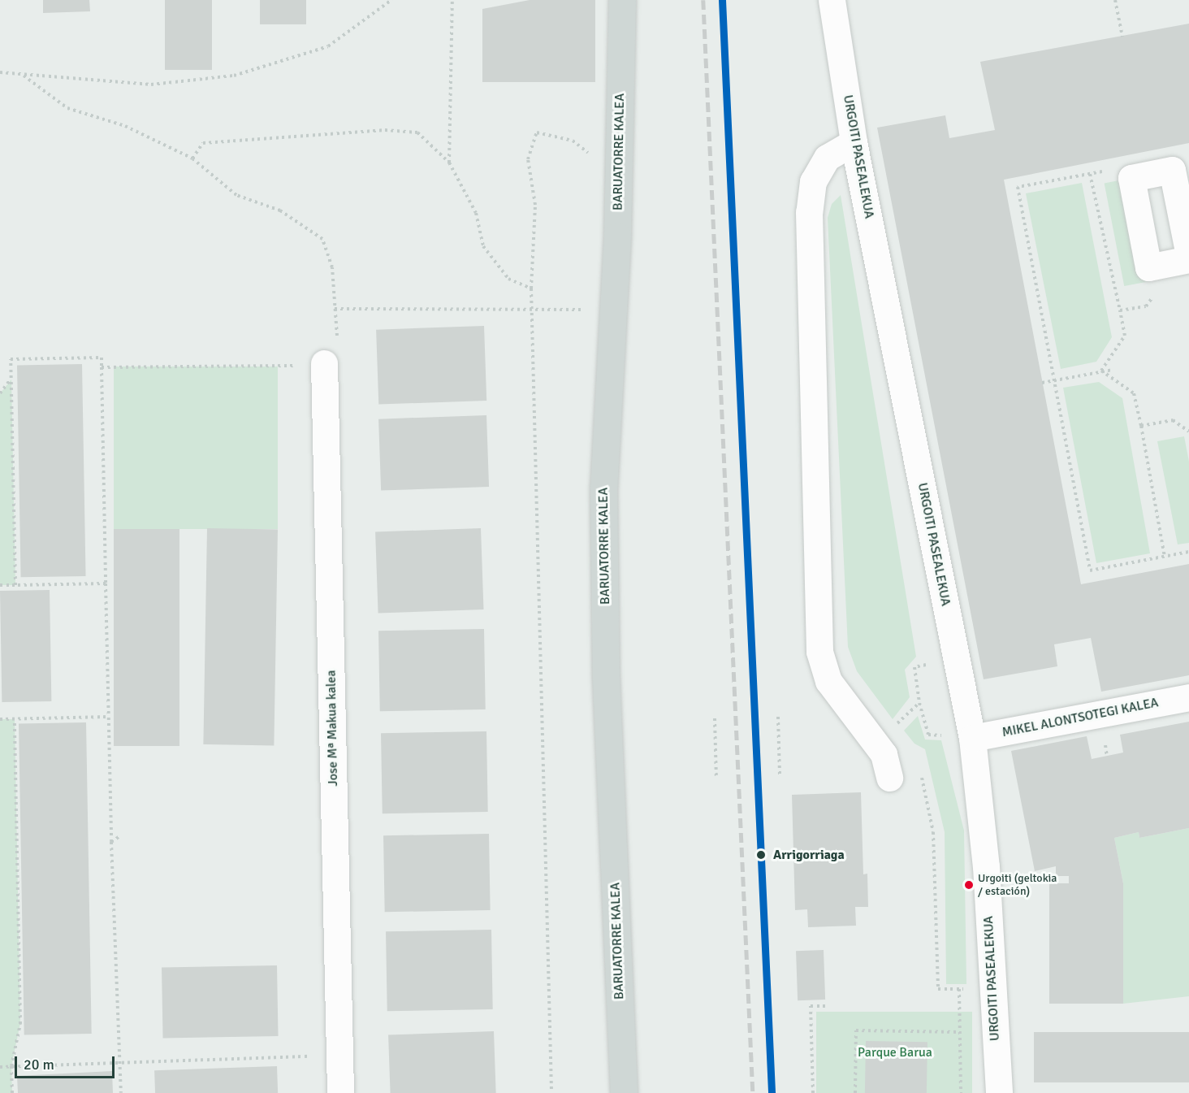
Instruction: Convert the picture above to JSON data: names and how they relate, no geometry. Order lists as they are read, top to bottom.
{
  "streets": {
    "main road": ["BARUATORRE KALEA"],
    "street": ["URGOITI PASEALEKUA", "MIKEL ALONTSOTEGI KALEA", "Jose Mª Makua kalea"]
  },
  "crossings": [
    ["URGOITI PASEALEKUA", "MIKEL ALONTSOTEGI KALEA"]
  ],
  "parks": ["Parque Barua"],
  "places": ["Arrigorriaga", "Urgoiti (geltokia / estación)"],
  "scale_bar": "20 m"
}
